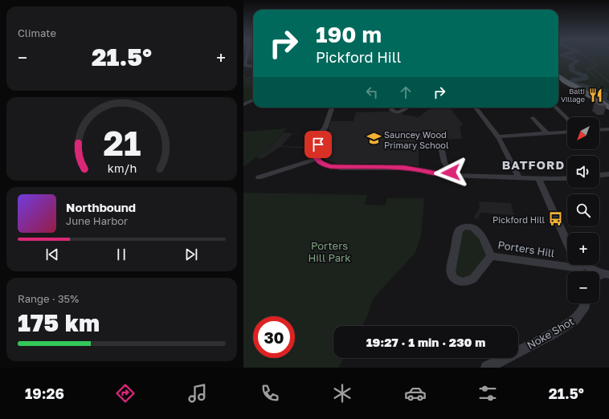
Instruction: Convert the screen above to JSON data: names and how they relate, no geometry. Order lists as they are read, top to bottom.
{
  "streets": {
    "street": ["Porters Hill", "Noke Shot"]
  },
  "districts": ["BATFORD"],
  "parks": ["Porters Hill Park"],
  "places": {
    "restaurant": ["Balti Village"],
    "school or university": ["Sauncey Wood Primary School"],
    "bus stop": ["Pickford Hill"]
  },
  "north": "bottom left",
  "page": {
    "tile": [
      "Climate",
      ["Range · 35%", "175 km"]
    ],
    "turn": ["190 m", "Pickford Hill"],
    "heat": ["−", "21.5°", "+"],
    "map_buttons": ["+", "−"],
    "song": ["Northbound", "June Harbor"],
    "limit": "30",
    "trip": "19:27 · 1 min · 230 m",
    "tabs": ["19:26", "21.5°"],
    "gauge": ["21", "km/h"]
  }
}
